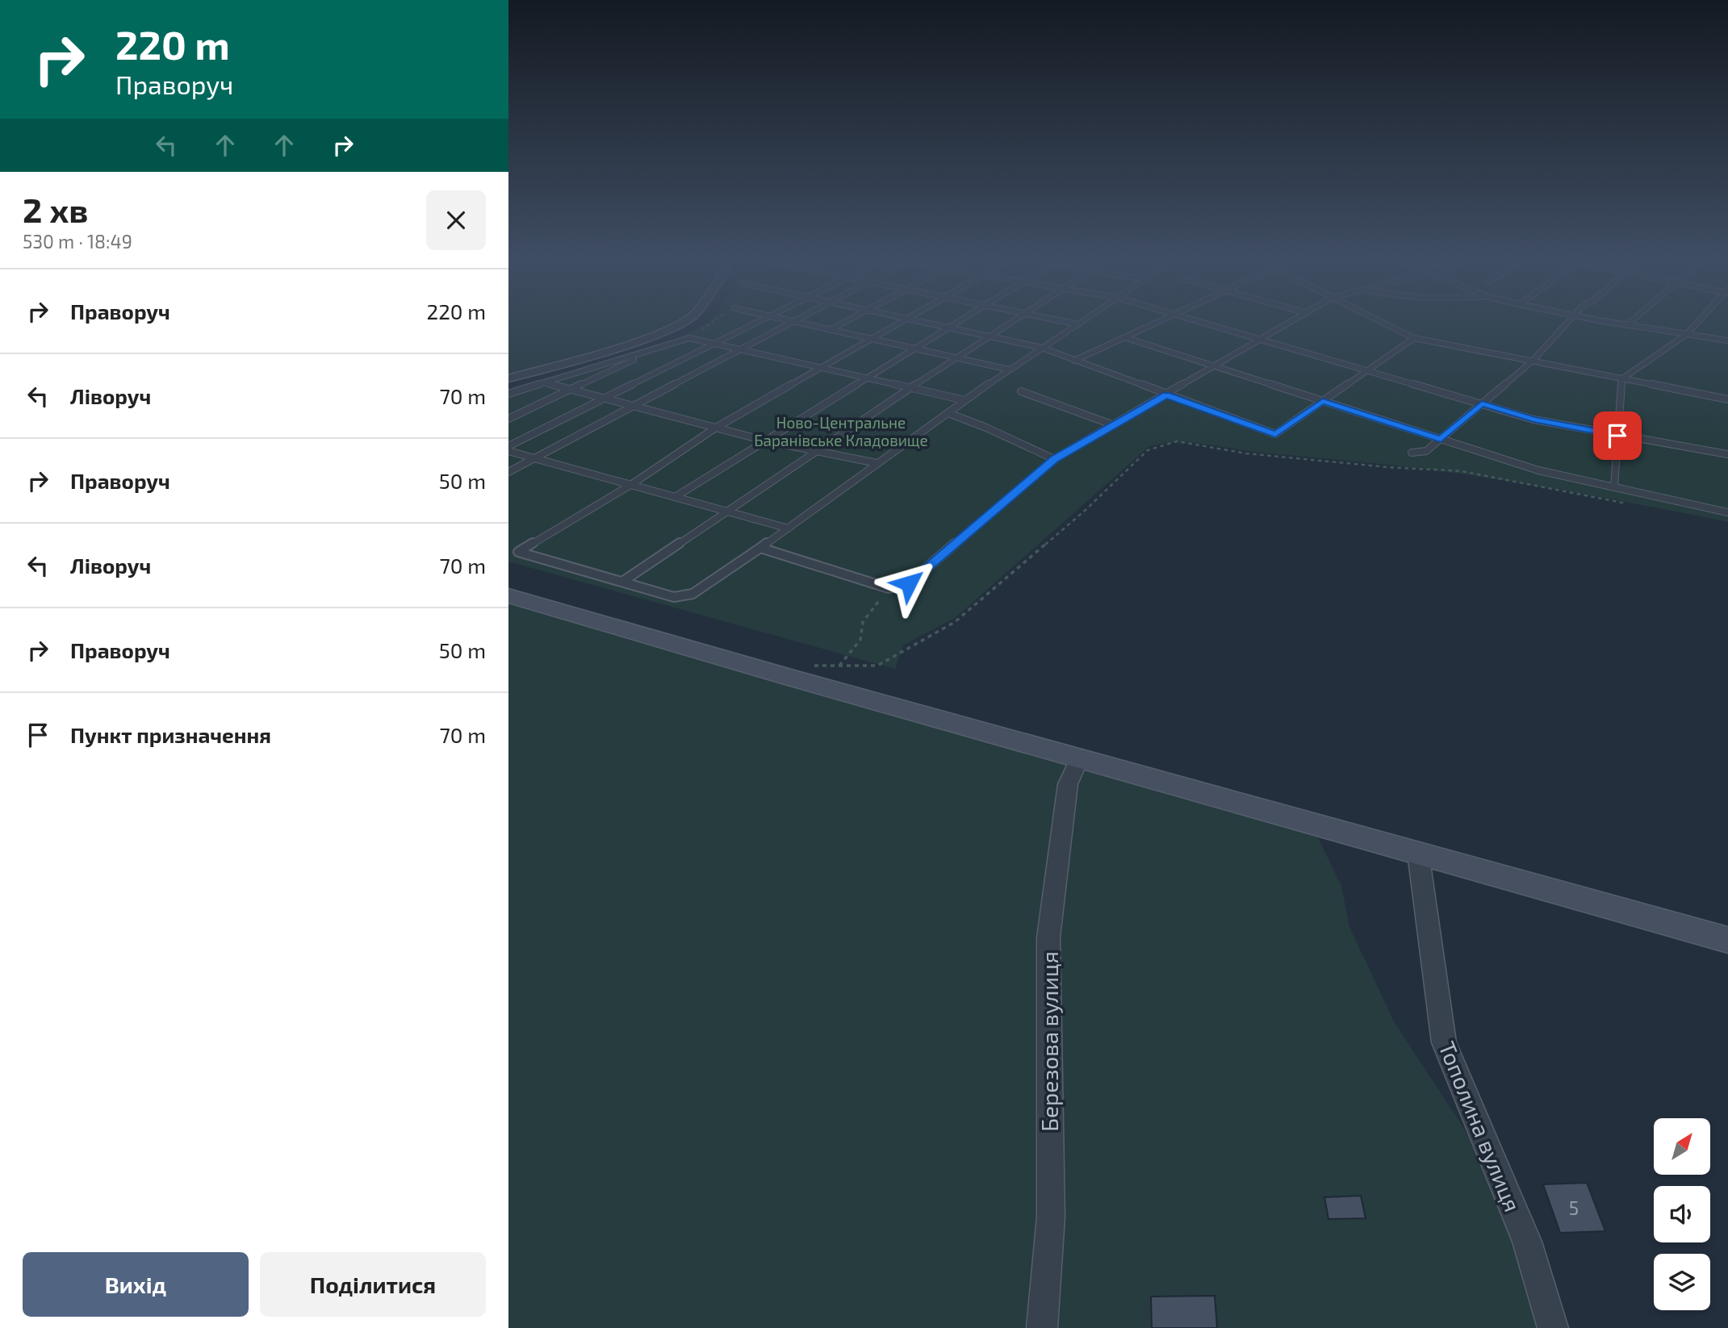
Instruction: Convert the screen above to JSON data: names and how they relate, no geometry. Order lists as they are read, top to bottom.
{
  "streets": {
    "street": ["Березова вулиця", "Тополина вулиця"]
  },
  "parks": ["Ново-Центральне Баранівське Кладовище"],
  "house_numbers": ["5"],
  "north": "top right",
  "page": {
    "turn": ["220 m", "Праворуч"],
    "heading": ["2 хв", "530 m · 18:49"],
    "list": [
      {
        "name": "Праворуч",
        "value": "220 m"
      },
      {
        "name": "Ліворуч",
        "value": "70 m"
      },
      {
        "name": "Праворуч",
        "value": "50 m"
      },
      {
        "name": "Ліворуч",
        "value": "70 m"
      },
      {
        "name": "Праворуч",
        "value": "50 m"
      },
      {
        "name": "Пункт призначення",
        "value": "70 m"
      }
    ],
    "buttons": ["Вихід", "Поділитися"]
  }
}
